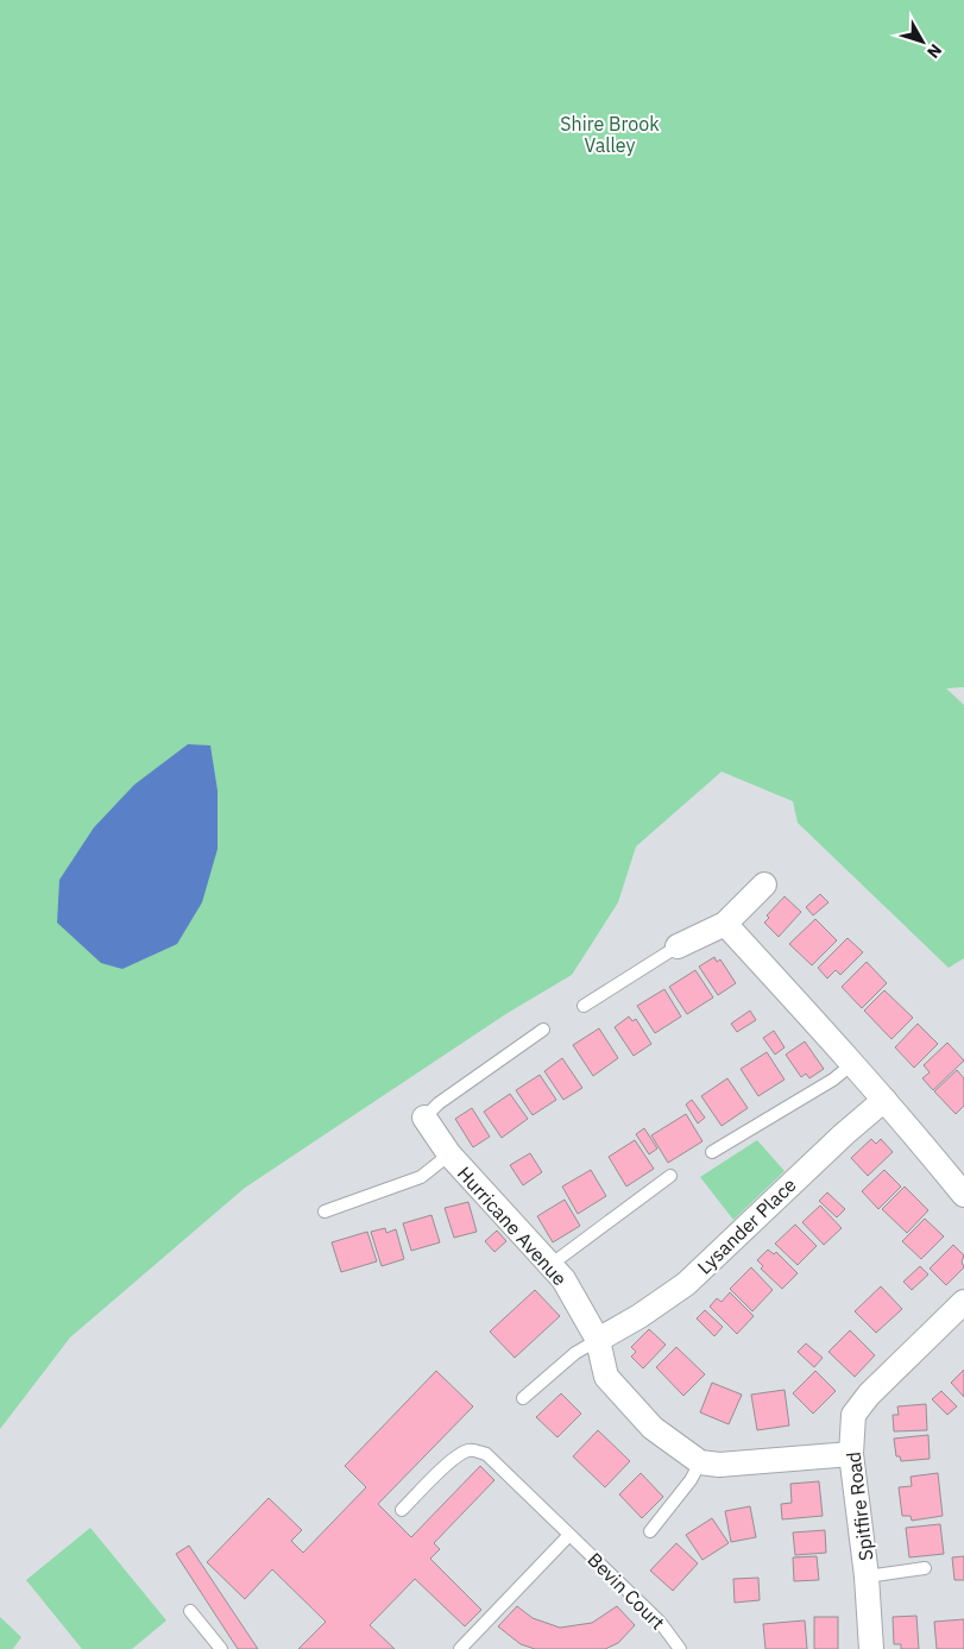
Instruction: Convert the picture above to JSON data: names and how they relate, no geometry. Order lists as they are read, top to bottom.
{
  "streets": {
    "street": ["Hurricane Avenue", "Lysander Place", "Spitfire Road"],
    "lane": ["Bevin Court"]
  },
  "crossings": [
    ["Hurricane Avenue", "Lysander Place"]
  ],
  "parks": ["Shire Brook Valley"],
  "north": "bottom right"
}
